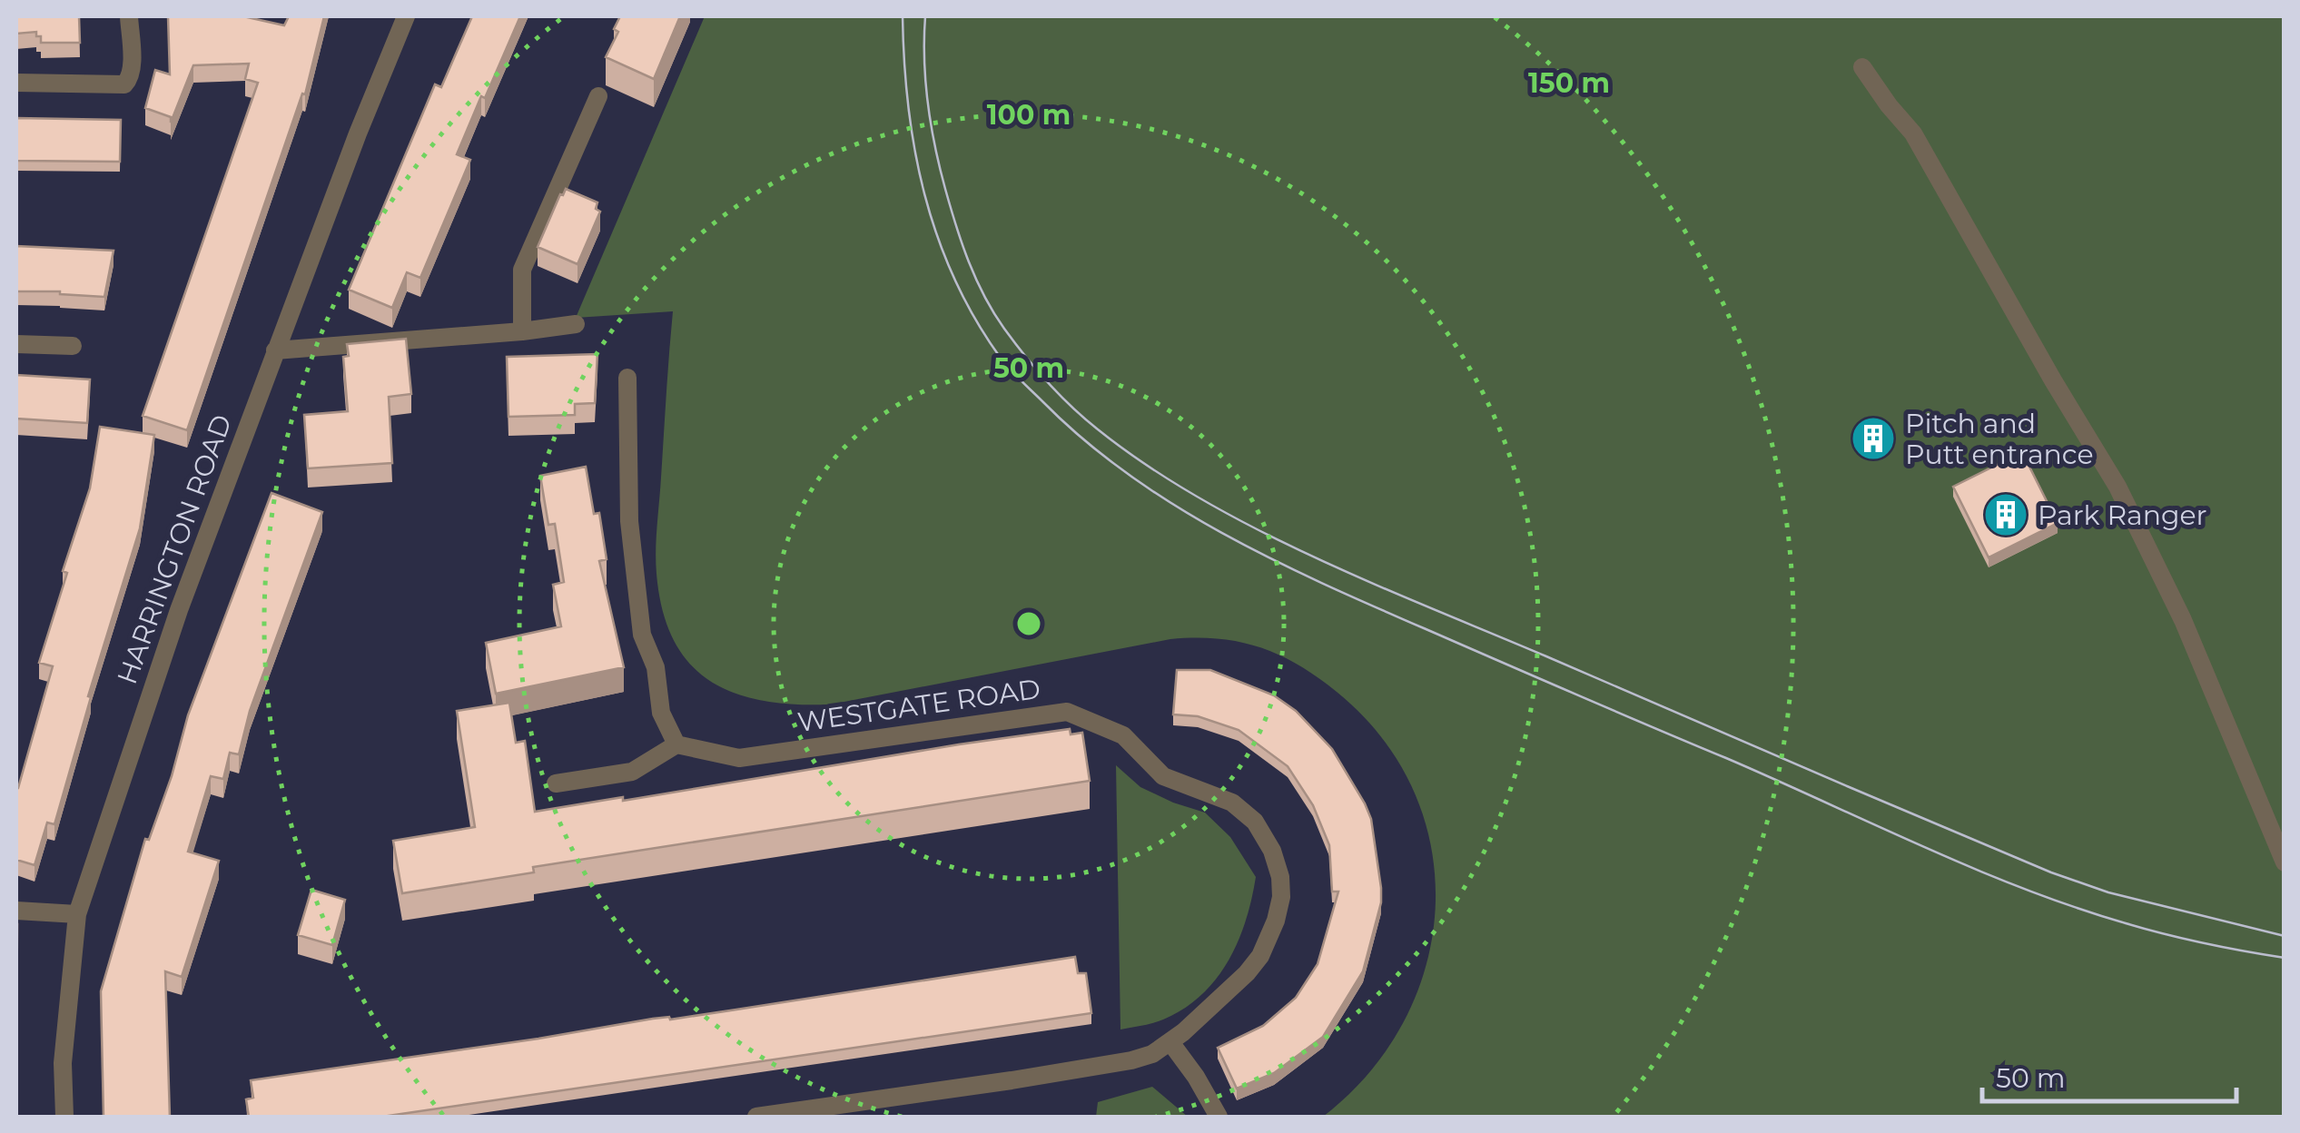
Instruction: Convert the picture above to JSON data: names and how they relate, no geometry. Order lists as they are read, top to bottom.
{
  "streets": {
    "street": ["HARRINGTON ROAD", "WESTGATE ROAD"]
  },
  "places": {
    "building": ["Pitch and Putt entrance", "Park Ranger"]
  },
  "scale_bar": "50 m",
  "rings": ["150 m", "100 m", "50 m"]
}
